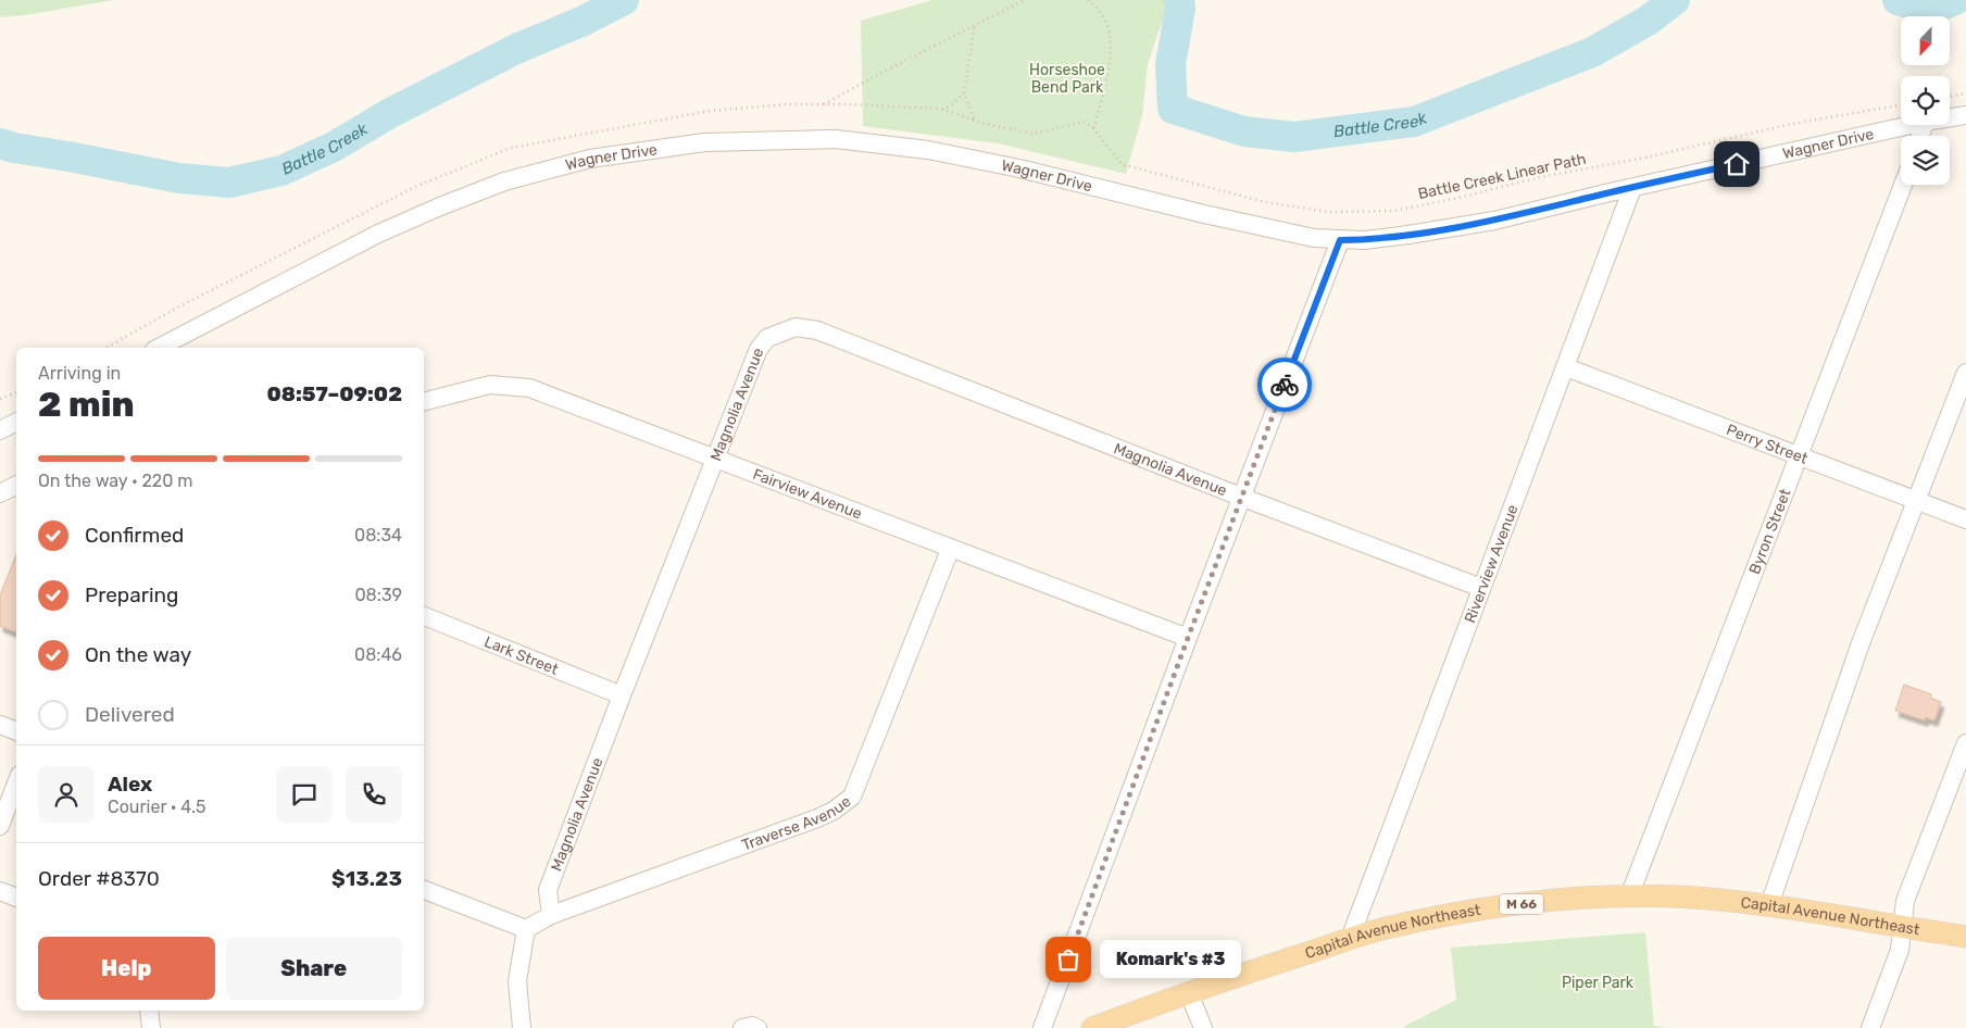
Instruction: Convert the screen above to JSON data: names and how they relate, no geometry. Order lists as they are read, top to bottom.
{
  "streets": {
    "main road": ["M 66", "Capital Avenue Northeast"],
    "street": [
      "Wagner Drive",
      "Magnolia Avenue",
      "Perry Street",
      "Fairview Avenue",
      "Byron Street",
      "Riverview Avenue",
      "Lark Street",
      "Traverse Avenue"
    ],
    "path": ["Battle Creek Linear Path"]
  },
  "crossings": [
    ["Wagner Drive", "Riverview Avenue"],
    ["Magnolia Avenue", "Fairview Avenue"],
    ["Magnolia Avenue", "Riverview Avenue"],
    ["Magnolia Avenue", "Lark Street"],
    ["Magnolia Avenue", "Traverse Avenue"],
    ["Perry Street", "Byron Street"],
    ["Perry Street", "Riverview Avenue"],
    ["Fairview Avenue", "Traverse Avenue"],
    ["Byron Street", "Capital Avenue Northeast"],
    ["Riverview Avenue", "Capital Avenue Northeast"]
  ],
  "water": ["Battle Creek"],
  "parks": ["Horseshoe Bend Park", "Piper Park"],
  "places": ["Komark's #3"],
  "north": "bottom",
  "page": {
    "heading": ["2 min", "Arriving in", "08:57–09:02"],
    "panel": [
      "Alex",
      "Courier · 4.5",
      "Order #8370",
      "$13.23"
    ],
    "bar": "On the way · 220 m",
    "list": [
      ["Confirmed", "08:34"],
      ["Preparing", "08:39"],
      ["On the way", "08:46"],
      "Delivered"
    ],
    "buttons": ["Help", "Share"],
    "bubble": "Komark's #3"
  }
}
